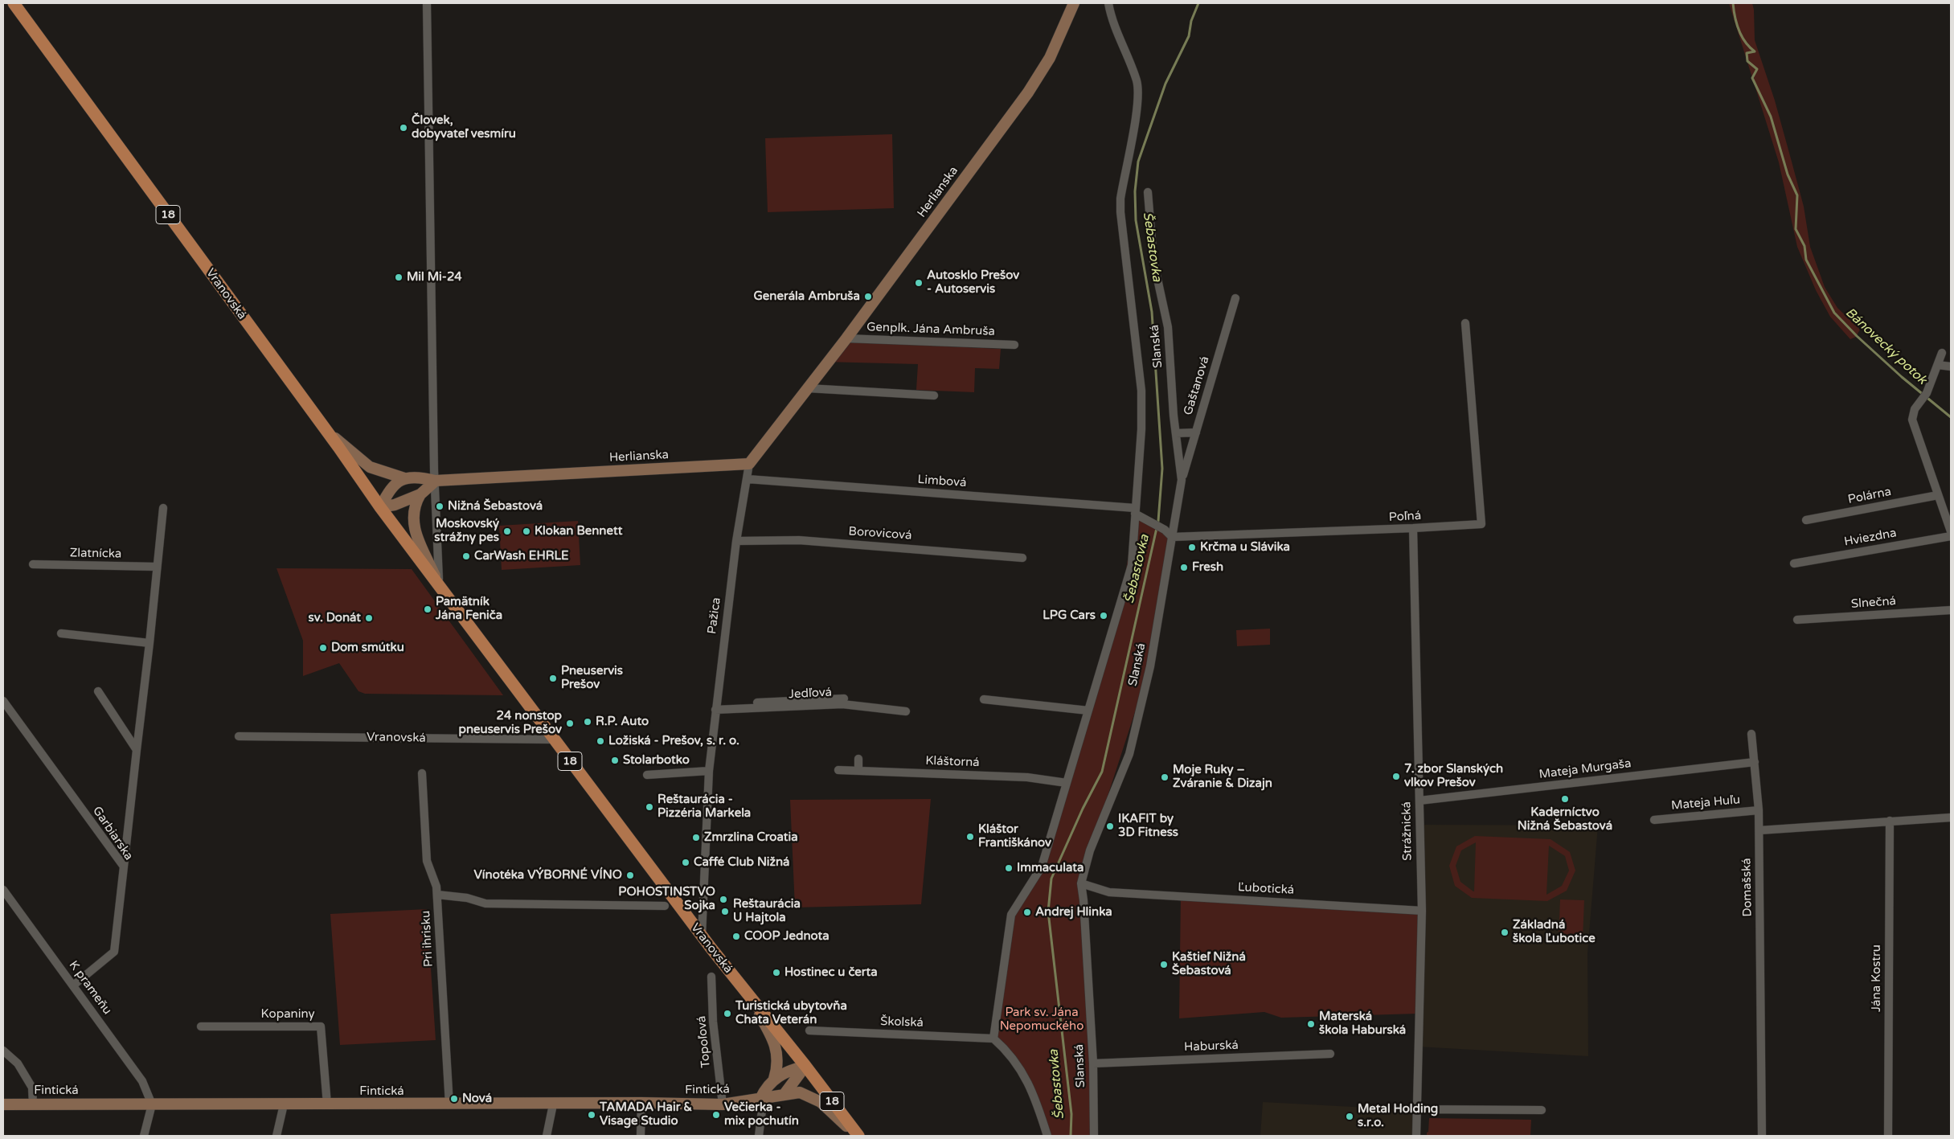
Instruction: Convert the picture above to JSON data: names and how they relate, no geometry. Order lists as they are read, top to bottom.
{
  "streets": {
    "main road": ["18", "Vranovská"],
    "street": [
      "Herlianska",
      "Genplk. Jána Ambruša",
      "Slanská",
      "Gaštanová",
      "Limbová",
      "Polárna",
      "Poľná",
      "Borovicová",
      "Hviezdna",
      "Zlatnícka",
      "Slnečná",
      "Pažica",
      "Jedľová",
      "Kláštorná",
      "Mateja Murgaša",
      "Mateja Huľu",
      "Strážnická",
      "Garbiarska",
      "Domašská",
      "Ľubotická",
      "Pri ihrisku",
      "Jána Kostru",
      "K prameňu",
      "Kopaniny",
      "Školská",
      "Topoľová",
      "Haburská",
      "Fintická"
    ]
  },
  "crossings": [
    ["Herlianska", "Vranovská"],
    ["Herlianska", "Genplk. Jána Ambruša"],
    ["Herlianska", "Pažica"],
    ["Vranovská", "Pažica"],
    ["Vranovská", "Fintická"],
    ["Slanská", "Gaštanová"],
    ["Slanská", "Limbová"],
    ["Slanská", "Poľná"],
    ["Slanská", "Kláštorná"],
    ["Slanská", "Ľubotická"],
    ["Slanská", "Školská"],
    ["Slanská", "Haburská"],
    ["Limbová", "Pažica"],
    ["Poľná", "Strážnická"],
    ["Borovicová", "Pažica"],
    ["Pažica", "Jedľová"],
    ["Mateja Murgaša", "Strážnická"],
    ["Mateja Murgaša", "Domašská"],
    ["Mateja Huľu", "Domašská"],
    ["Strážnická", "Ľubotická"],
    ["Garbiarska", "K prameňu"],
    ["Pri ihrisku", "Fintická"],
    ["K prameňu", "Fintická"],
    ["Kopaniny", "Fintická"],
    ["Topoľová", "Fintická"]
  ],
  "water": ["Šebastovka", "Bánovecký potok"],
  "parks": ["Park sv. Jána Nepomuckého"],
  "places": [
    "Človek, dobyvateľ vesmíru",
    "Mil Mi-24",
    "Autosklo Prešov - Autoservis",
    "Generála Ambruša",
    "Nižná Šebastová",
    "Moskovský strážny pes",
    "Klokan Bennett",
    "Krčma u Slávika",
    "CarWash EHRLE",
    "Fresh",
    "Pamätník Jána Feniča",
    "LPG Cars",
    "sv. Donát",
    "Dom smútku",
    "Pneuservis Prešov",
    "R.P. Auto",
    "24 nonstop pneuservis Prešov",
    "Ložiská - Prešov, s. r. o.",
    "Stolarbotko",
    "7. zbor Slanských vlkov Prešov",
    "Moje Ruky – Zváranie & Dizajn",
    "Kaderníctvo Nižná Šebastová",
    "Reštaurácia - Pizzéria Markela",
    "IKAFIT by 3D Fitness",
    "Kláštor Františkánov",
    "Zmrzlina Croatia",
    "Caffé Club Nižná",
    "Immaculata",
    "Vínotéka VÝBORNÉ VÍNO",
    "POHOSTINSTVO Sojka",
    "Reštaurácia U Hajtola",
    "Andrej Hlinka",
    "Základná škola Ľubotice",
    "COOP Jednota",
    "Kaštieľ Nižná Šebastová",
    "Hostinec u čerta",
    "Turistická ubytovňa Chata Veterán",
    "Materská škola Haburská",
    "Nová",
    "TAMADA Hair & Visage Studio",
    "Večierka - mix pochutín",
    "Metal Holding s.r.o."
  ]
}
